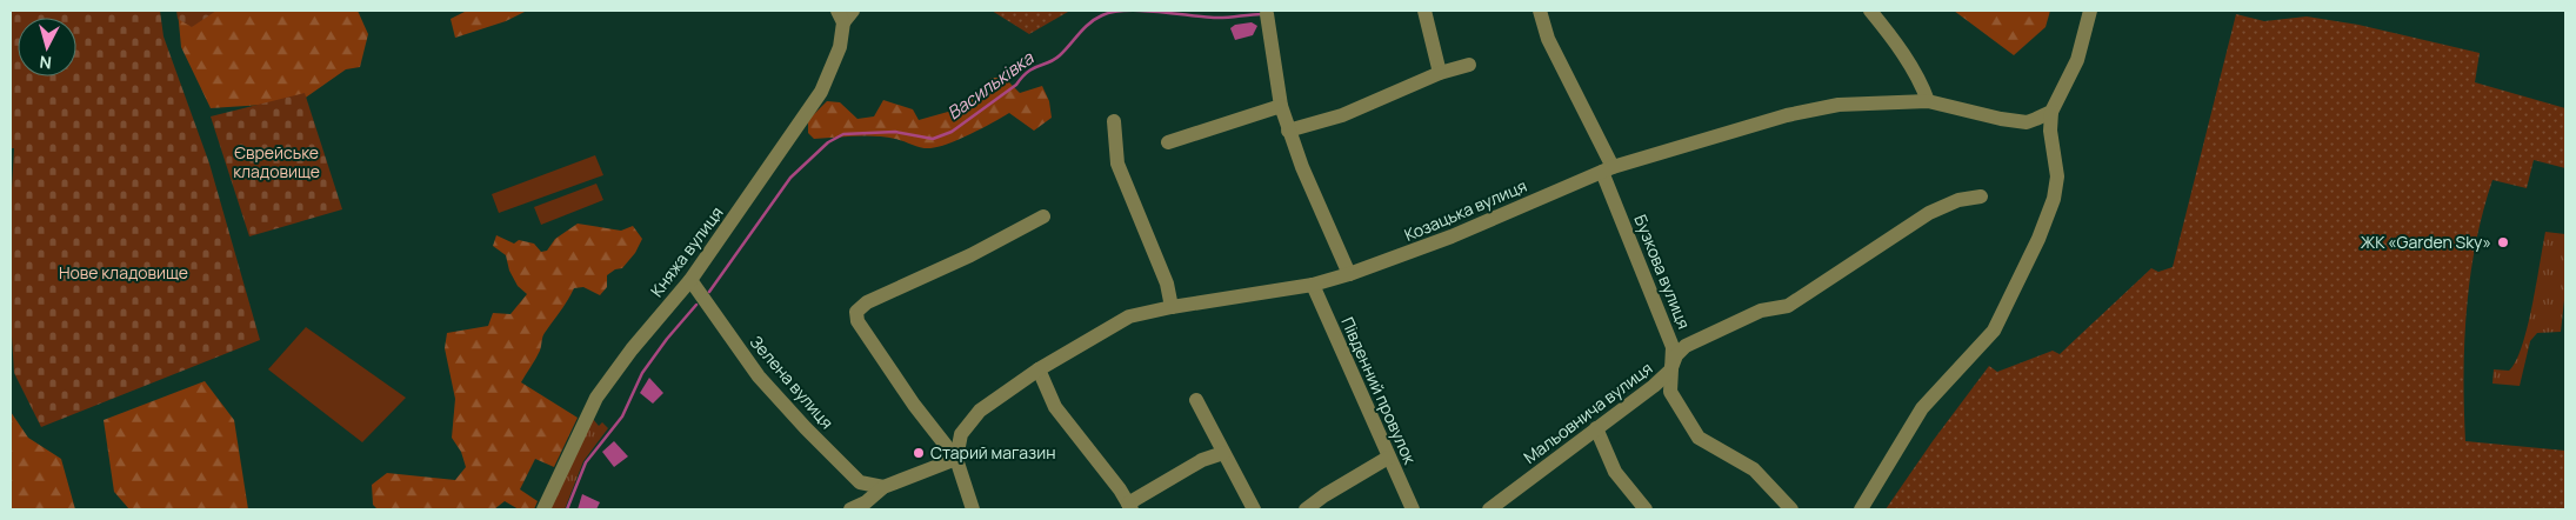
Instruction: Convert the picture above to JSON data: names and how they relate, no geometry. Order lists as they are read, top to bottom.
{
  "streets": {
    "street": [
      "Козацька вулиця",
      "Княжа вулиця",
      "Бузкова вулиця",
      "Зелена вулиця",
      "Південний провулок",
      "Мальовнича вулиця"
    ]
  },
  "crossings": [
    ["Козацька вулиця", "Бузкова вулиця"],
    ["Козацька вулиця", "Південний провулок"],
    ["Княжа вулиця", "Зелена вулиця"],
    ["Бузкова вулиця", "Мальовнича вулиця"]
  ],
  "water": ["Васильківка"],
  "parks": ["Єврейське кладовище", "Нове кладовище"],
  "places": ["ЖК «Garden Sky»", "Старий магазин"],
  "north": "bottom"
}
